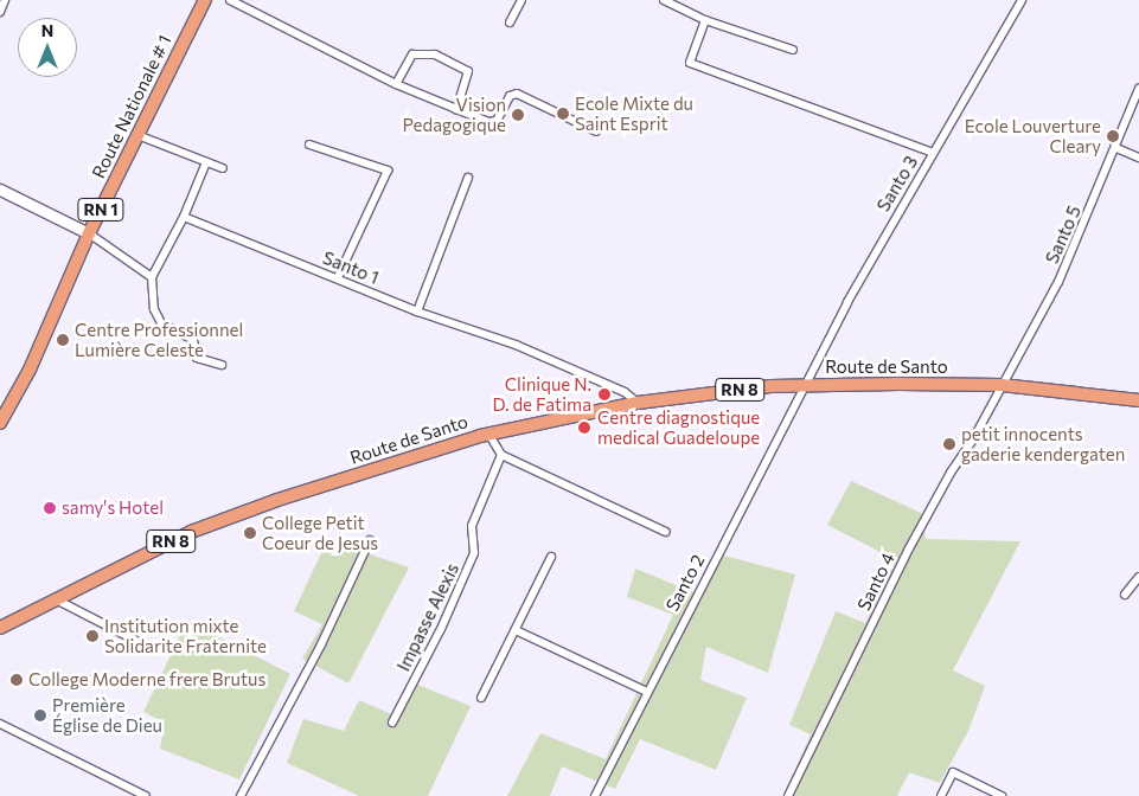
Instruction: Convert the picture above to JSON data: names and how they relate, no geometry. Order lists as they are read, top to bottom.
{
  "streets": {
    "main road": [
      "Route Nationale # 1",
      "RN 1",
      "Route de Santo",
      "RN 8"
    ],
    "street": [
      "Santo 3",
      "Santo 5",
      "Santo 1",
      "Santo 4",
      "Santo 2",
      "Impasse Alexis"
    ]
  },
  "crossings": [
    ["Santo 3", "Route de Santo"],
    ["Santo 3", "Santo 2"],
    ["Santo 5", "Route de Santo"],
    ["Santo 5", "Santo 4"],
    ["Santo 1", "Route de Santo"],
    ["Route de Santo", "Santo 4"],
    ["Route de Santo", "Santo 2"]
  ],
  "places": [
    "Ecole Mixte du Saint Esprit",
    "Vision Pedagogique",
    "Ecole Louverture Cleary",
    "Centre Professionnel Lumière Celeste",
    "Clinique N. D. de Fatima",
    "Centre diagnostique medical Guadeloupe",
    "petit innocents gaderie kendergaten",
    "samy's Hotel",
    "College Petit Coeur de Jesus",
    "Institution mixte Solidarite Fraternite",
    "College Moderne frere Brutus",
    "Première Église de Dieu"
  ],
  "north": "top"
}
